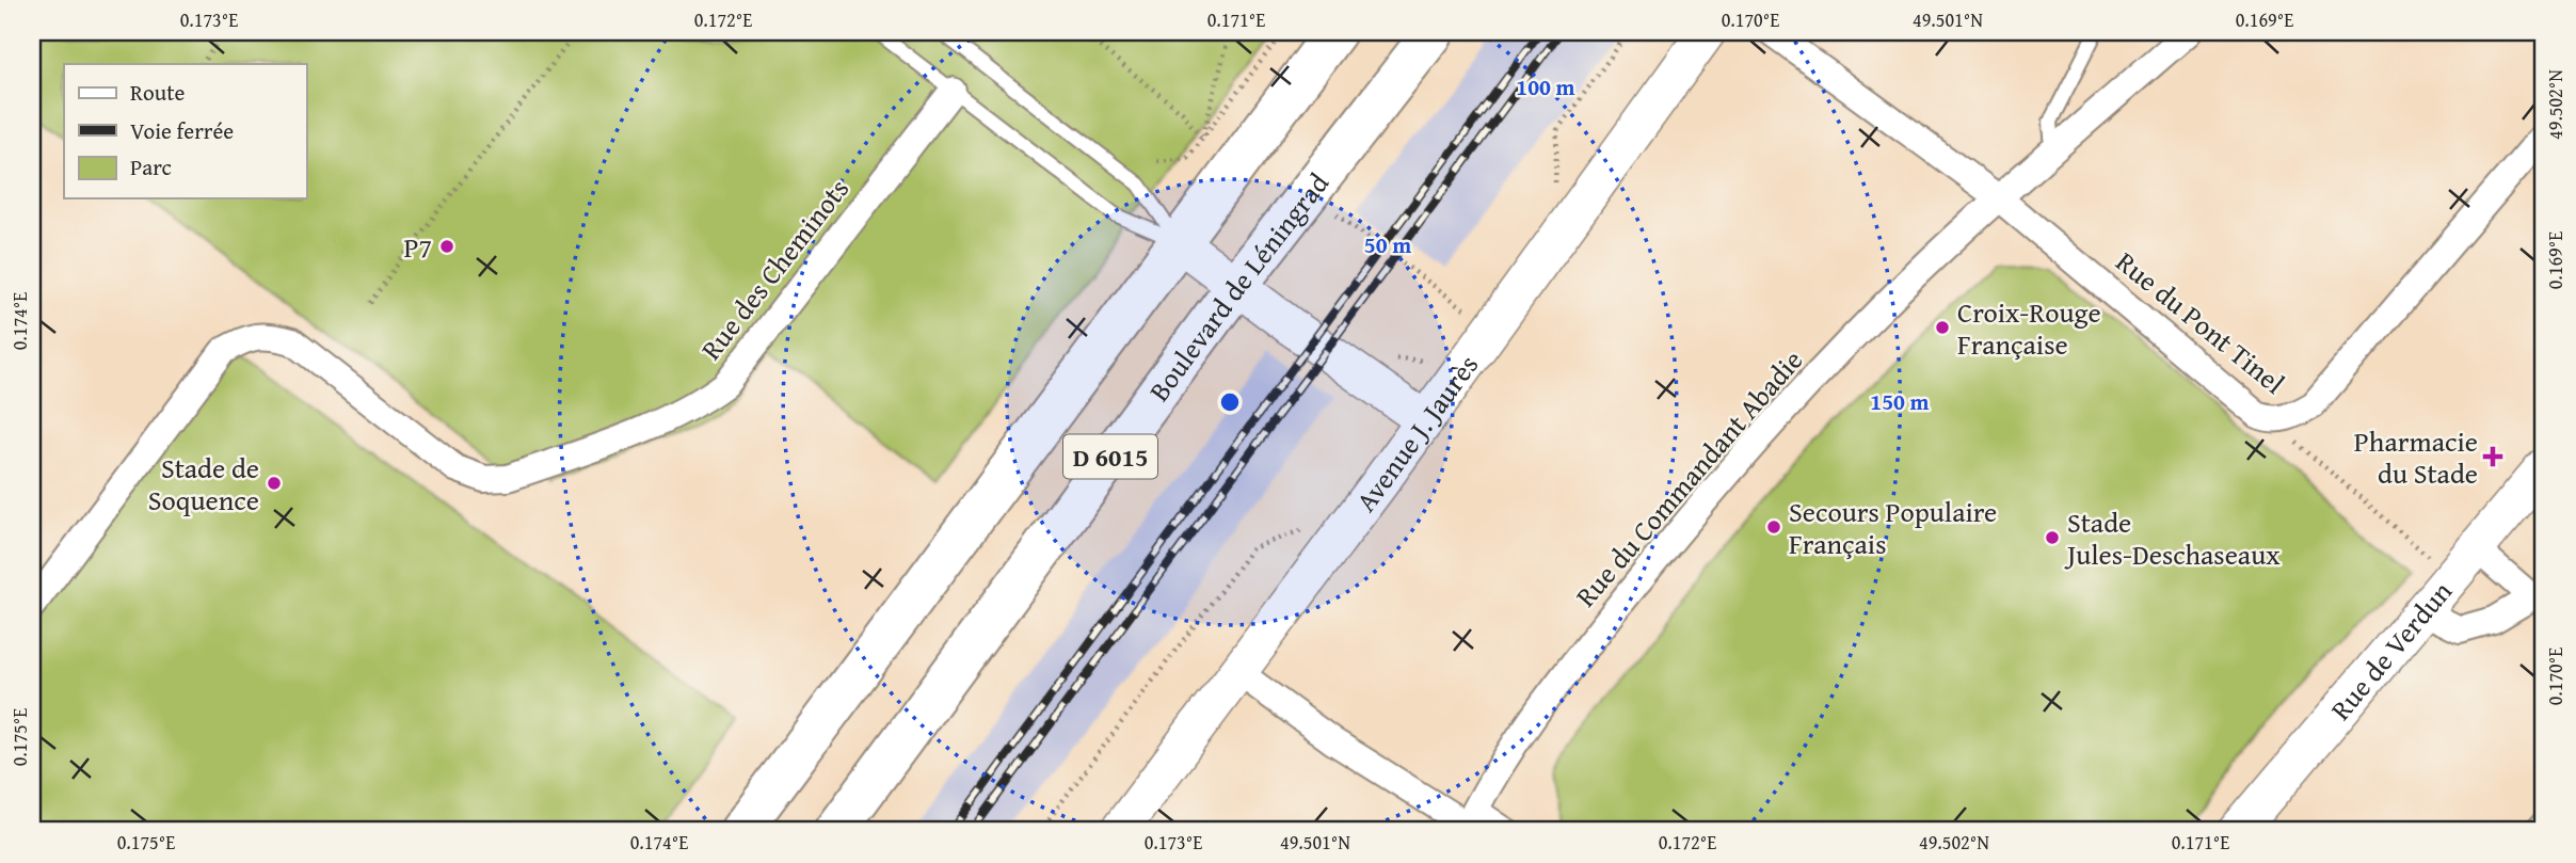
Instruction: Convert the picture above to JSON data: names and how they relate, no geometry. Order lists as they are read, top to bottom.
{
  "streets": {
    "main road": ["Boulevard de Léningrad", "D 6015"],
    "street": [
      "Rue des Cheminots",
      "Rue du Pont Tinel",
      "Avenue J. Jaurès",
      "Rue du Commandant Abadie",
      "Rue de Verdun"
    ]
  },
  "crossings": [
    ["Rue du Pont Tinel", "Rue du Commandant Abadie"]
  ],
  "places": {
    "other": [
      "P7",
      "Croix-Rouge Française",
      "Stade de Soquence",
      "Secours Populaire Français",
      "Stade Jules-Deschaseaux"
    ],
    "health": ["Pharmacie du Stade"]
  },
  "legend": ["Route", "Voie ferrée", "Parc"],
  "coordinates": [
    "0.173°E",
    "0.172°E",
    "0.171°E",
    "0.170°E",
    "49.501°N",
    "0.169°E",
    "49.502°N",
    "0.174°E",
    "0.175°E"
  ],
  "rings": ["100 m", "50 m", "150 m"]
}
